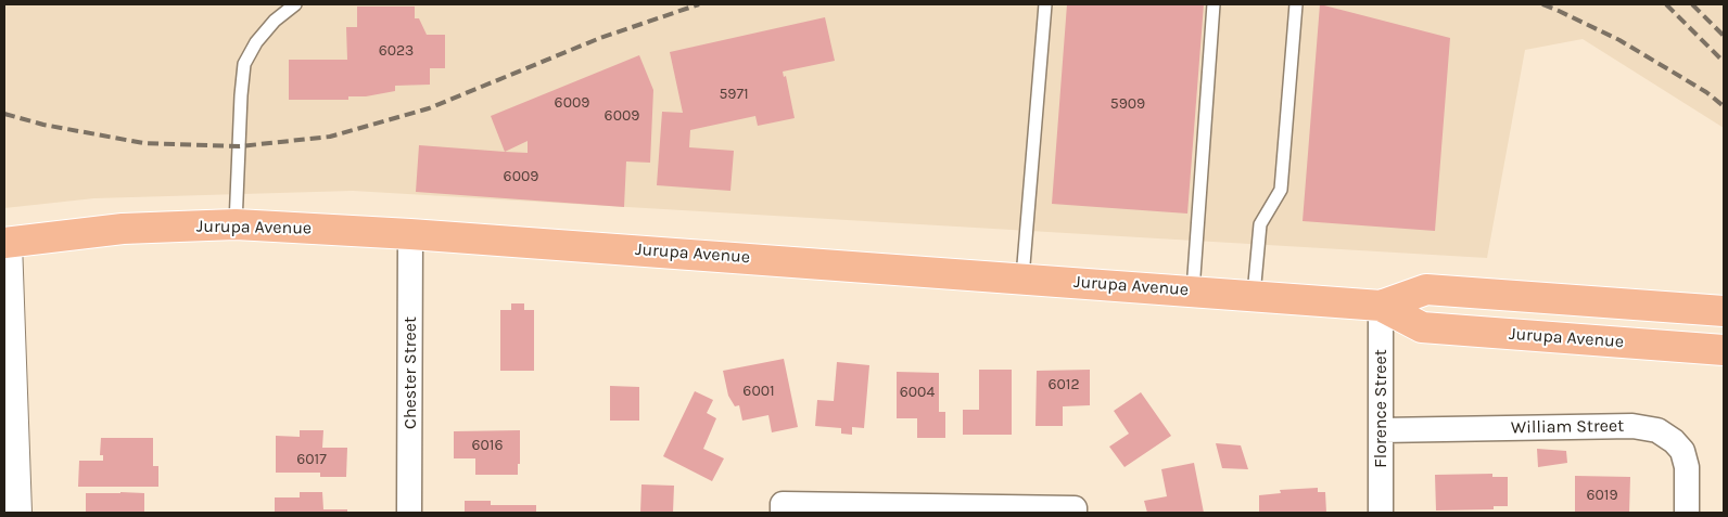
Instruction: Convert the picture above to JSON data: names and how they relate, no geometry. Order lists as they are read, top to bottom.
{
  "streets": {
    "main road": ["Jurupa Avenue"],
    "street": ["Chester Street", "Florence Street", "William Street"]
  },
  "crossings": [
    ["Jurupa Avenue", "Chester Street"],
    ["Jurupa Avenue", "Florence Street"],
    ["Florence Street", "William Street"]
  ],
  "house_numbers": [
    "6023",
    "5971",
    "6009",
    "5909",
    "6009",
    "6009",
    "6012",
    "6001",
    "6004",
    "6016",
    "6017",
    "6019"
  ]
}
